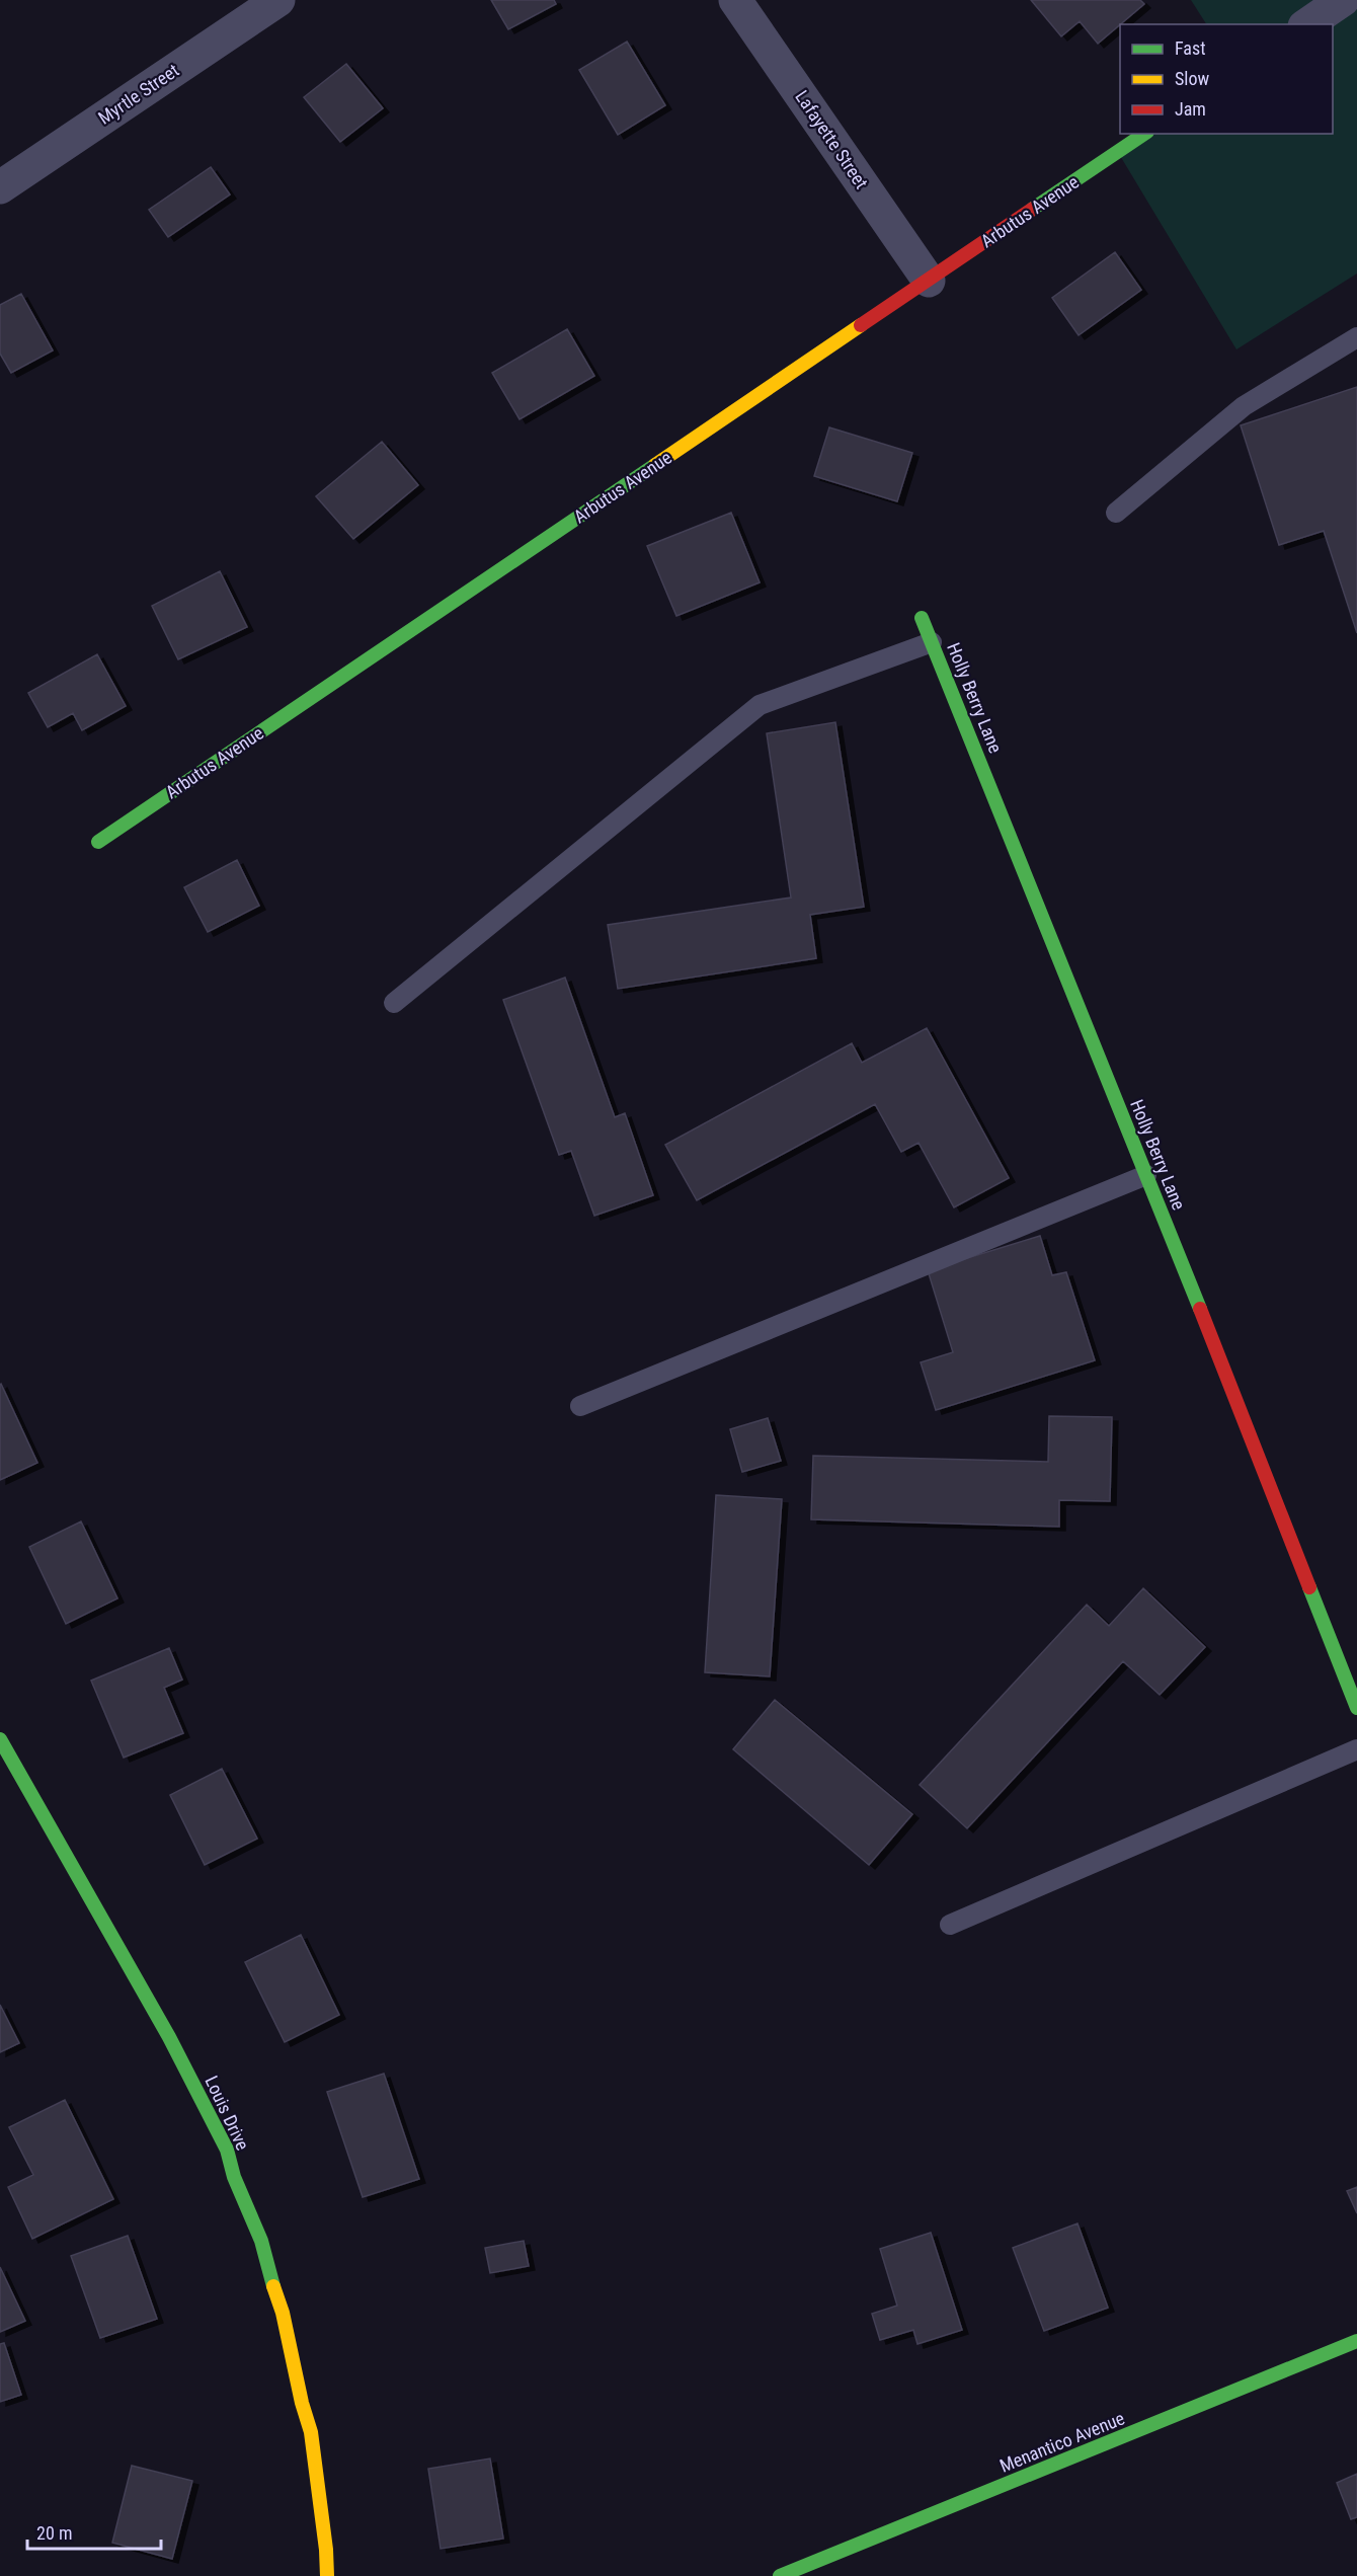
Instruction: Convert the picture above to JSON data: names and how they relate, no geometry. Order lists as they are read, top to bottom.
{
  "streets": {
    "street": [
      "Myrtle Street",
      "Lafayette Street",
      "Arbutus Avenue",
      "Holly Berry Lane",
      "Louis Drive",
      "Menantico Avenue"
    ]
  },
  "crossings": [
    ["Lafayette Street", "Arbutus Avenue"]
  ],
  "legend": ["Fast", "Slow", "Jam"],
  "scale_bar": "20 m"
}
